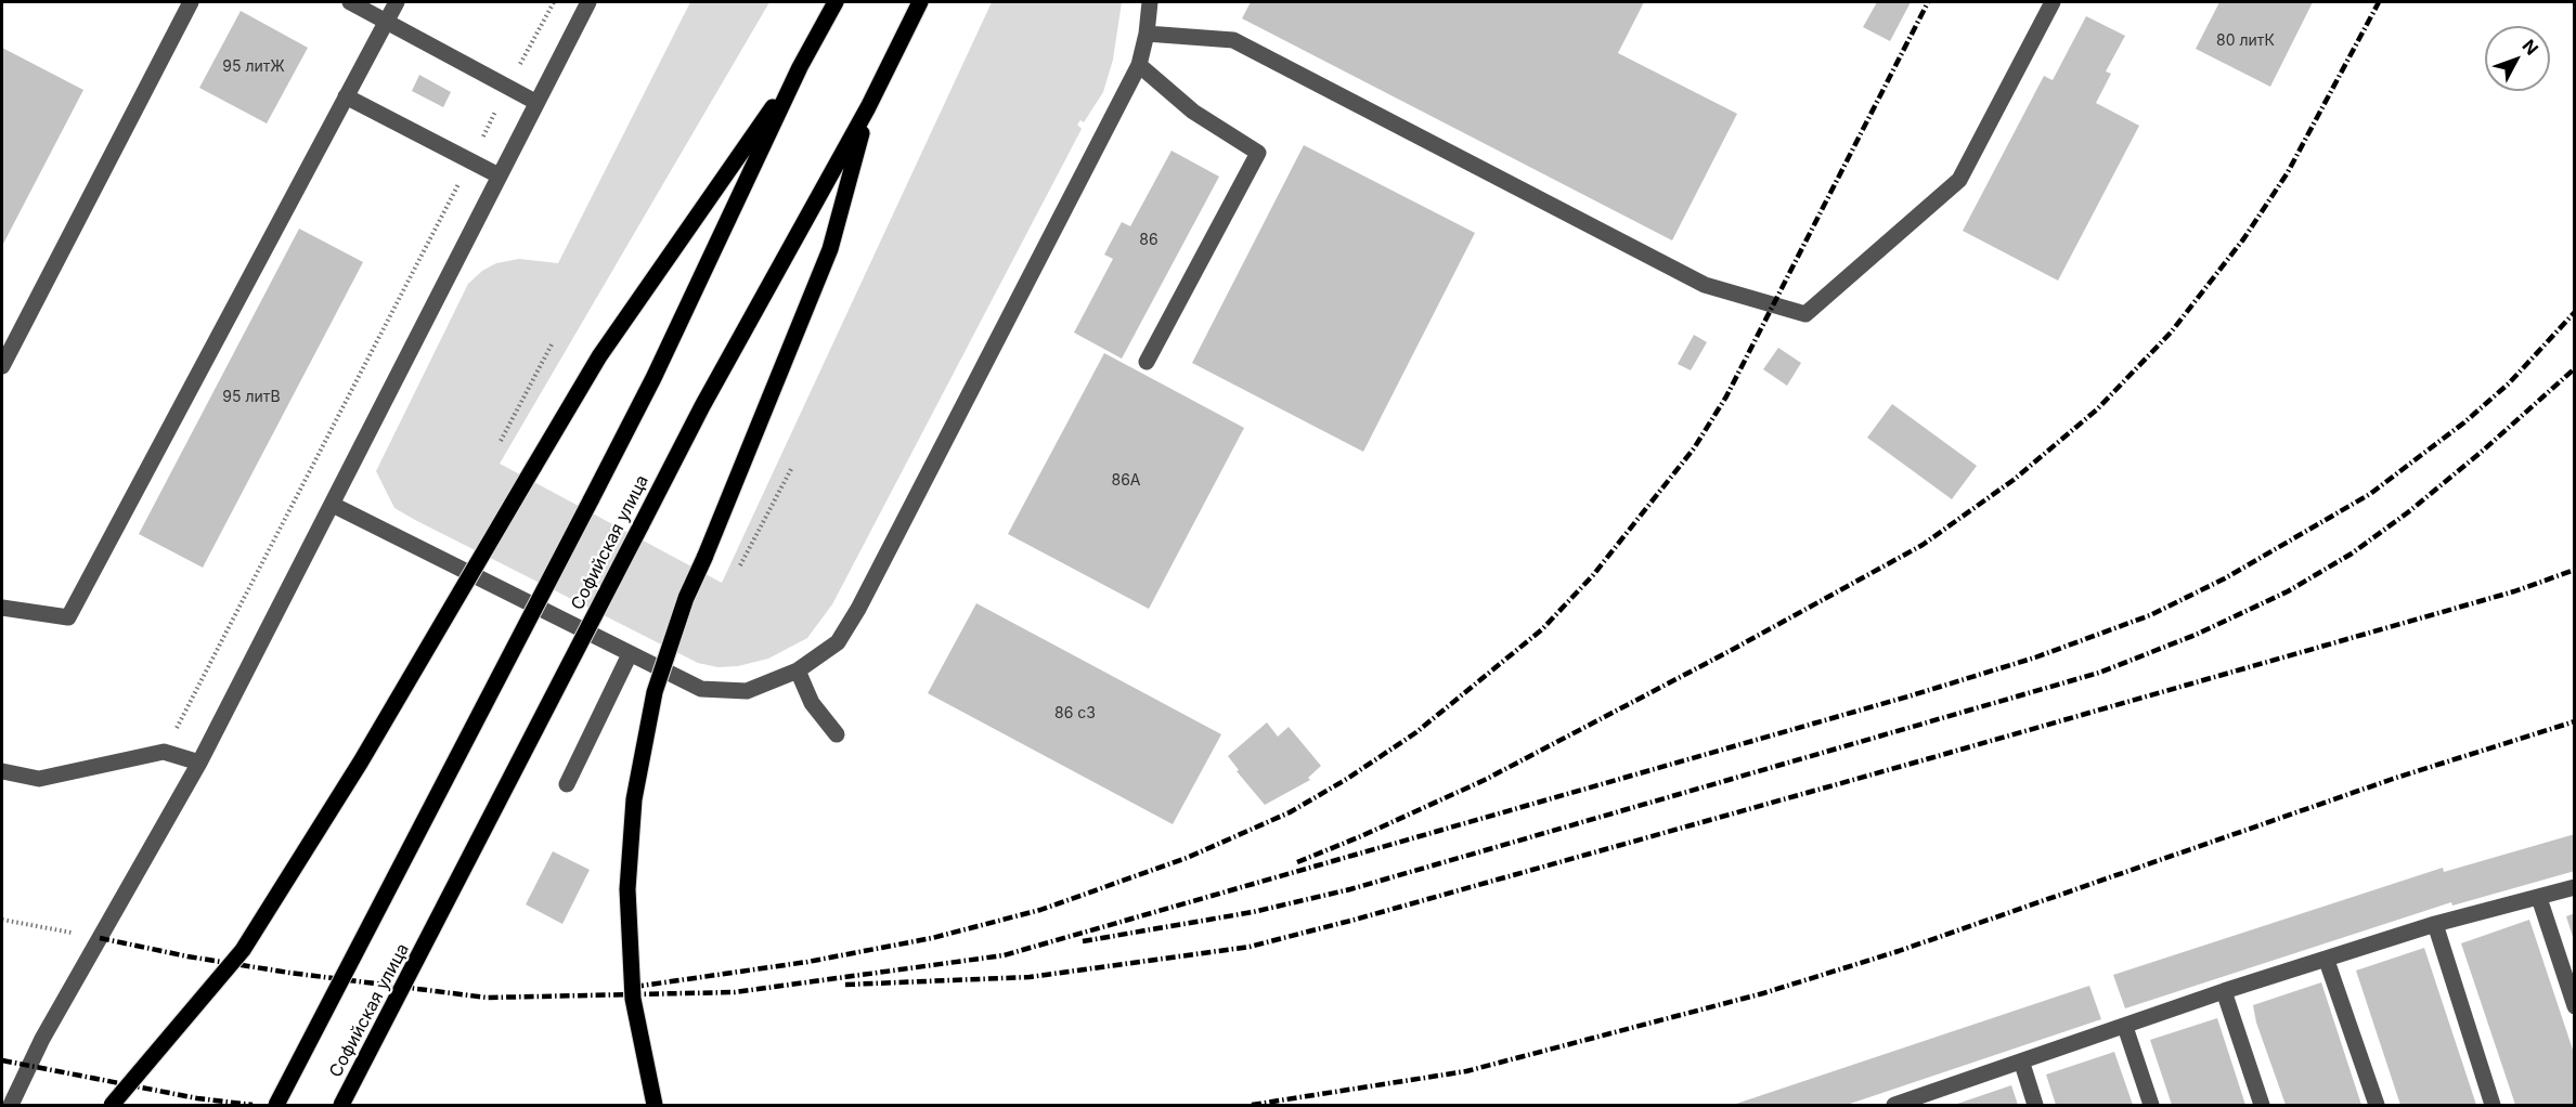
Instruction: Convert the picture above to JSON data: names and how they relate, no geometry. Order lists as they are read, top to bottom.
{
  "streets": {
    "main road": ["Софийская улица"]
  },
  "house_numbers": [
    "80 литК",
    "95 литЖ",
    "86",
    "95 литВ",
    "86А",
    "86 с3"
  ],
  "north": "top right"
}
